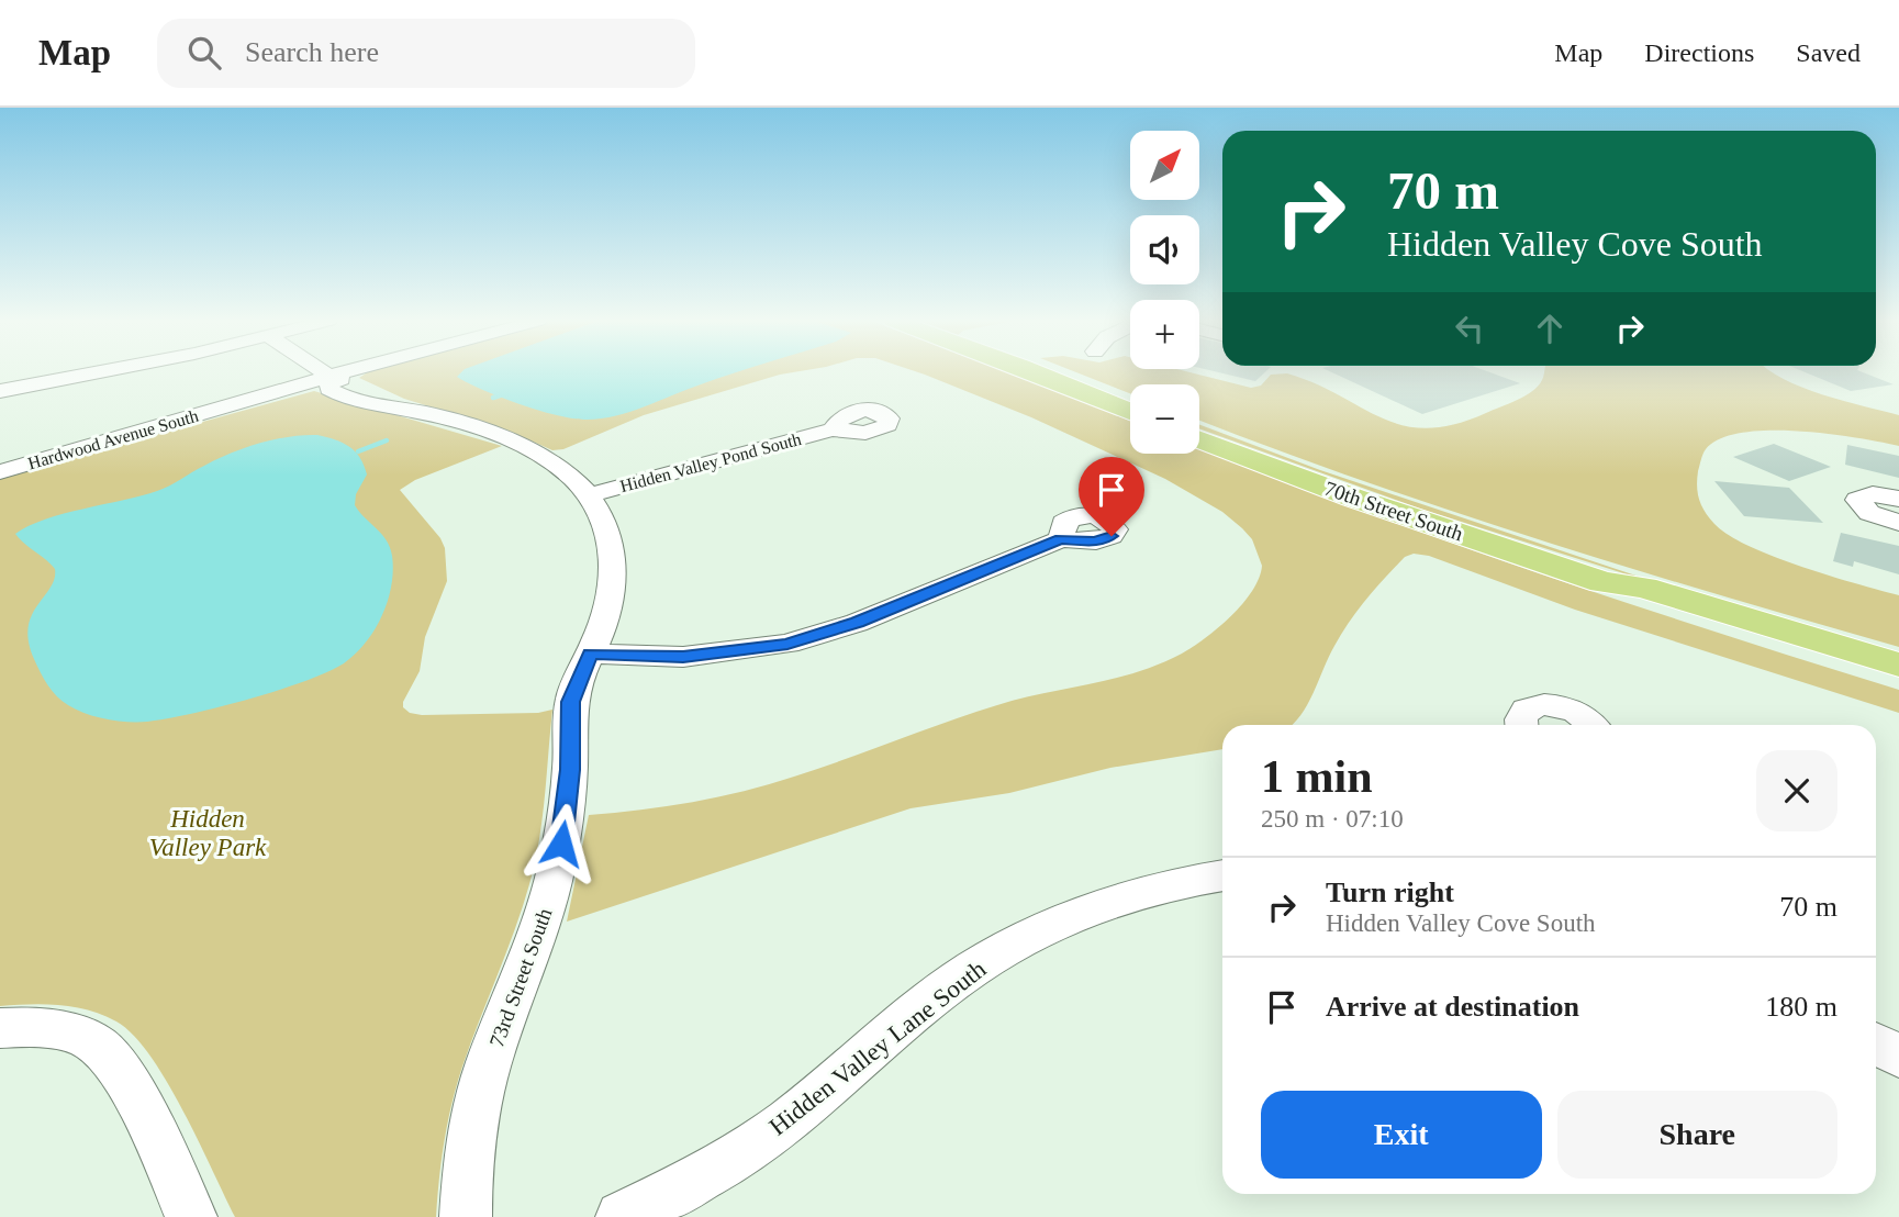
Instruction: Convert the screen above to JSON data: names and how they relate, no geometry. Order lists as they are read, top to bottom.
{
  "streets": {
    "main road": ["70th Street South"],
    "street": [
      "Hardwood Avenue South",
      "Hidden Valley Pond South",
      "73rd Street South",
      "Hidden Valley Lane South"
    ]
  },
  "crossings": [
    ["Hardwood Avenue South", "73rd Street South"],
    ["Hidden Valley Pond South", "73rd Street South"]
  ],
  "parks": ["Hidden Valley Park"],
  "north": "top right",
  "page": {
    "header": "Map",
    "search": "Search here",
    "nav": ["Map", "Directions", "Saved"],
    "map_buttons": ["+", "−"],
    "turn": ["70 m", "Hidden Valley Cove South"],
    "heading": ["1 min", "250 m · 07:10"],
    "list": [
      {
        "name": "Turn right",
        "note": "Hidden Valley Cove South",
        "value": "70 m"
      },
      {
        "name": "Arrive at destination",
        "value": "180 m"
      }
    ],
    "buttons": ["Exit", "Share"]
  }
}
